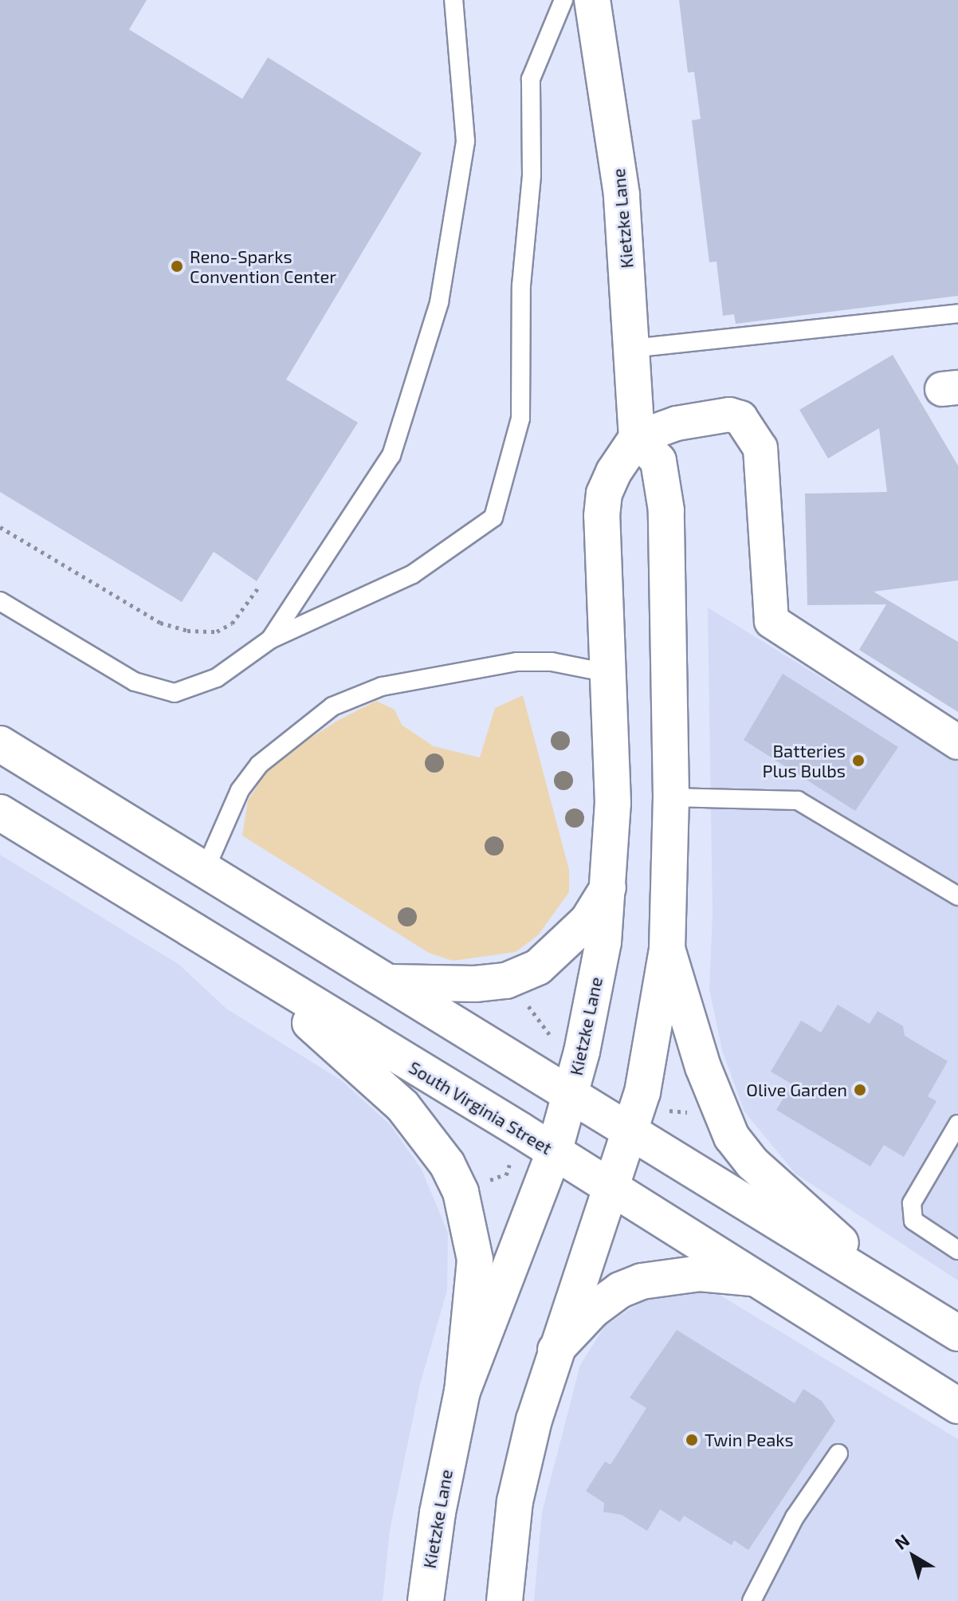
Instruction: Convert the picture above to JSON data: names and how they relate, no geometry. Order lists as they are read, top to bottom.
{
  "streets": {
    "main road": ["Kietzke Lane", "South Virginia Street"]
  },
  "crossings": [
    ["Kietzke Lane", "South Virginia Street"]
  ],
  "places": [
    "Reno-Sparks Convention Center",
    "Batteries Plus Bulbs",
    "Olive Garden",
    "Twin Peaks"
  ],
  "north": "top left"
}
